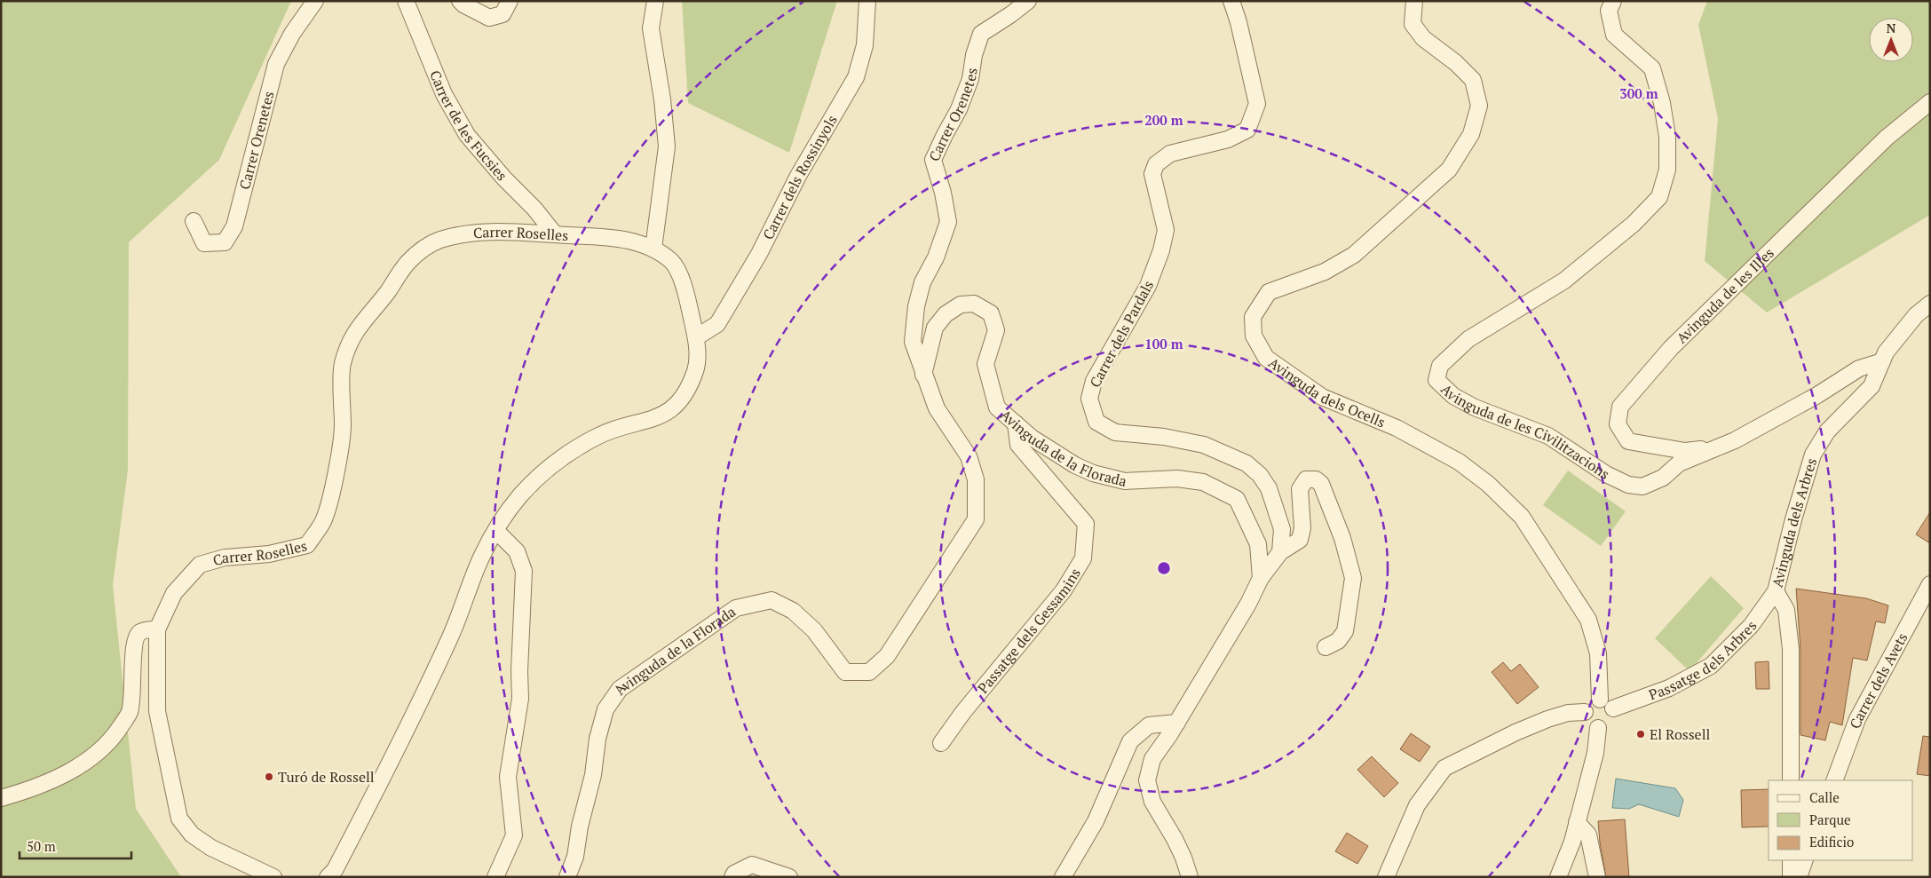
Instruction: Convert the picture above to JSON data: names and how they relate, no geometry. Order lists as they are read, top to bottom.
{
  "streets": {
    "street": [
      "Carrer Orenetes",
      "Carrer de les Fucsies",
      "Carrer dels Rossinyols",
      "Carrer Roselles",
      "Avinguda de les Illes",
      "Carrer dels Pardals",
      "Avinguda dels Ocells",
      "Avinguda de les Civilitzacions",
      "Avinguda de la Florada",
      "Avinguda dels Arbres",
      "Passatge dels Gessamins",
      "Passatge dels Arbres",
      "Carrer dels Avets"
    ]
  },
  "crossings": [
    ["Carrer Orenetes", "Avinguda de la Florada"],
    ["Carrer de les Fucsies", "Carrer Roselles"],
    ["Carrer dels Rossinyols", "Carrer Roselles"],
    ["Avinguda de les Illes", "Avinguda de les Civilitzacions"],
    ["Avinguda dels Ocells", "Passatge dels Arbres"],
    ["Avinguda de les Civilitzacions", "Avinguda dels Arbres"],
    ["Avinguda de la Florada", "Passatge dels Gessamins"],
    ["Avinguda dels Arbres", "Passatge dels Arbres"]
  ],
  "places": ["El Rossell", "Turó de Rossell"],
  "legend": ["Calle", "Parque", "Edificio"],
  "scale_bar": "50 m",
  "north": "top",
  "rings": ["300 m", "200 m", "100 m"]
}
